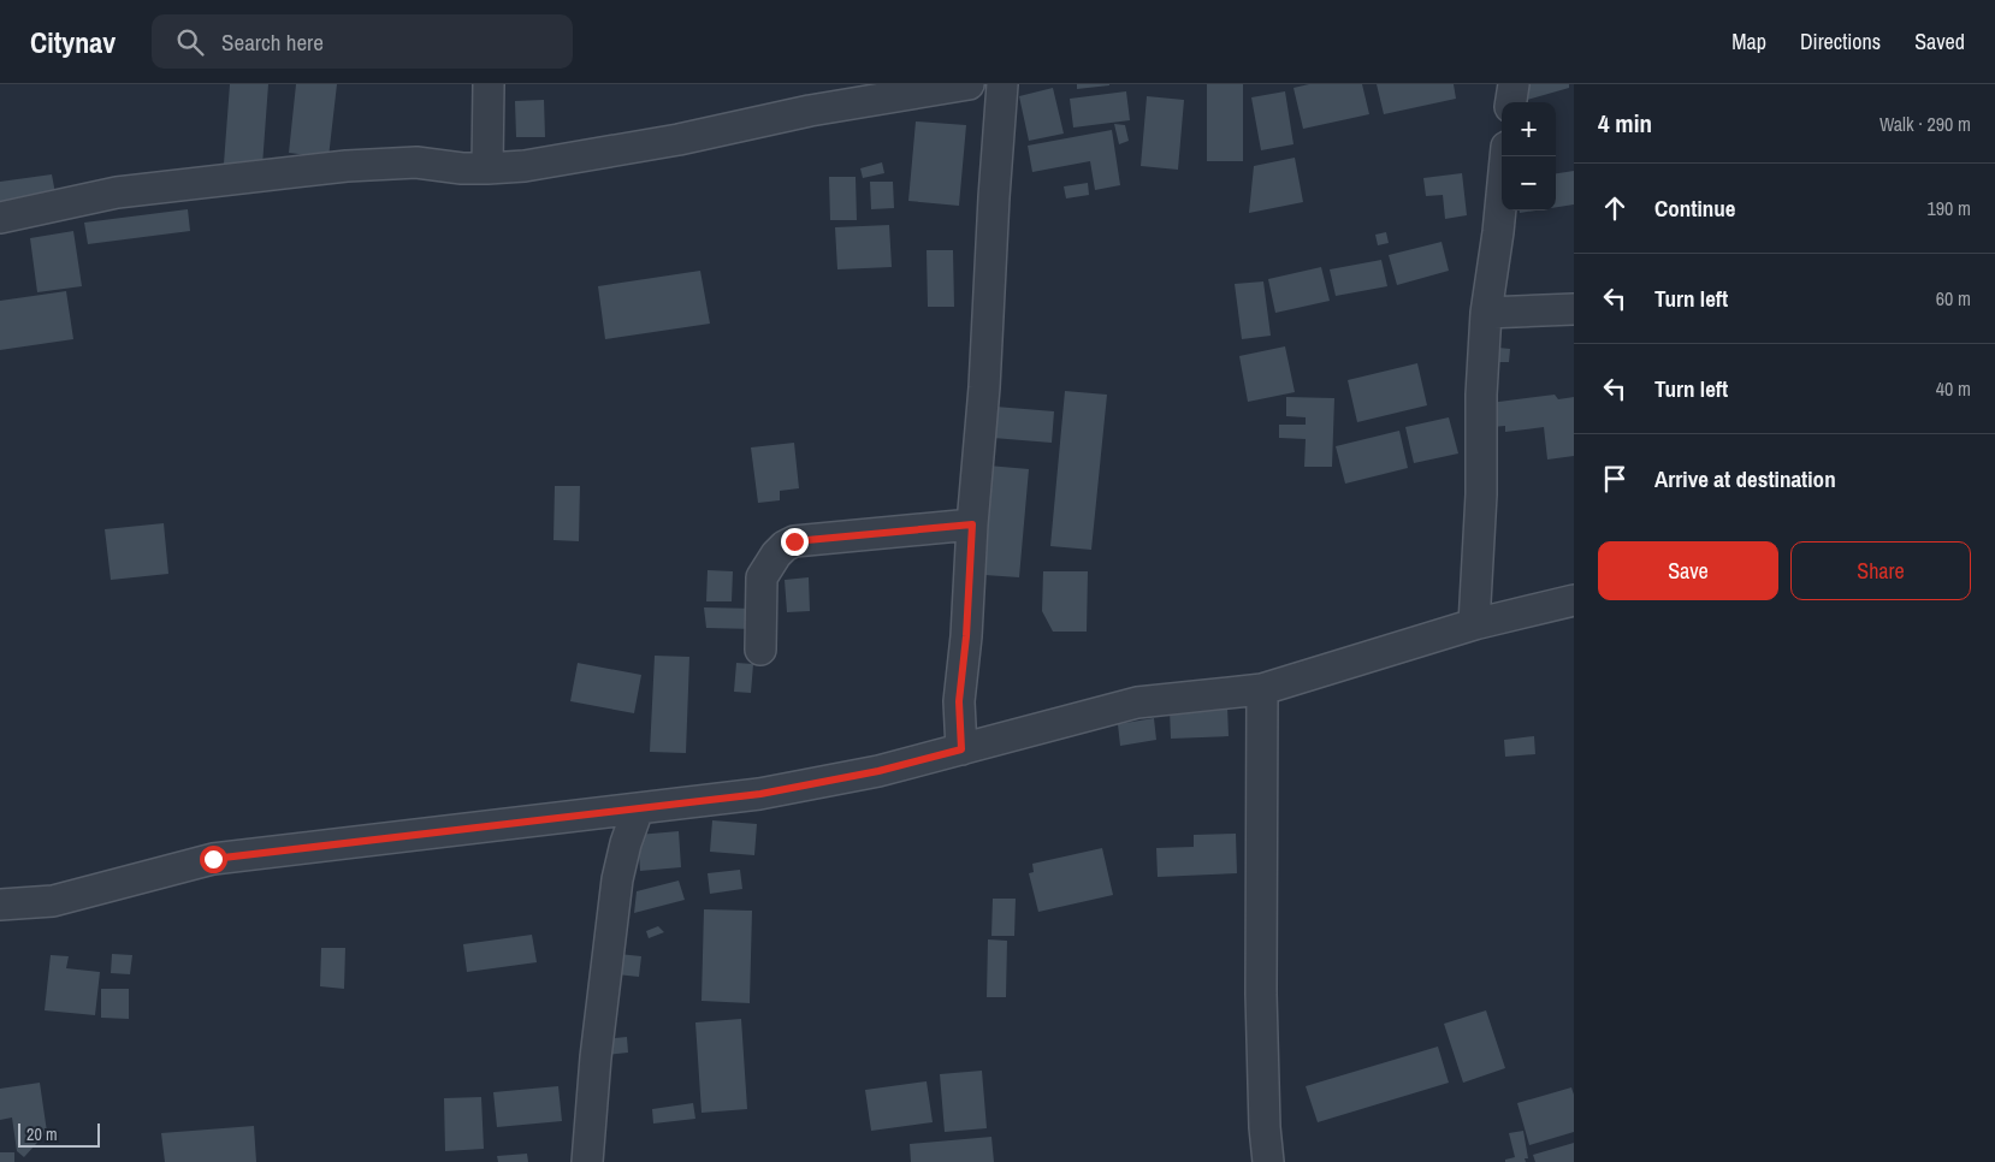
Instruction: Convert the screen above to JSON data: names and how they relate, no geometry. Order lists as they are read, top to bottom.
{
  "scale_bar": "20 m",
  "page": {
    "header": "Citynav",
    "search": "Search here",
    "nav": ["Map", "Directions", "Saved"],
    "heading": ["4 min", "Walk · 290 m"],
    "map_buttons": ["+", "−"],
    "list": [
      ["Continue", "190 m"],
      ["Turn left", "60 m"],
      ["Turn left", "40 m"],
      "Arrive at destination"
    ],
    "buttons": ["Save", "Share"],
    "scale": "20 m"
  }
}
